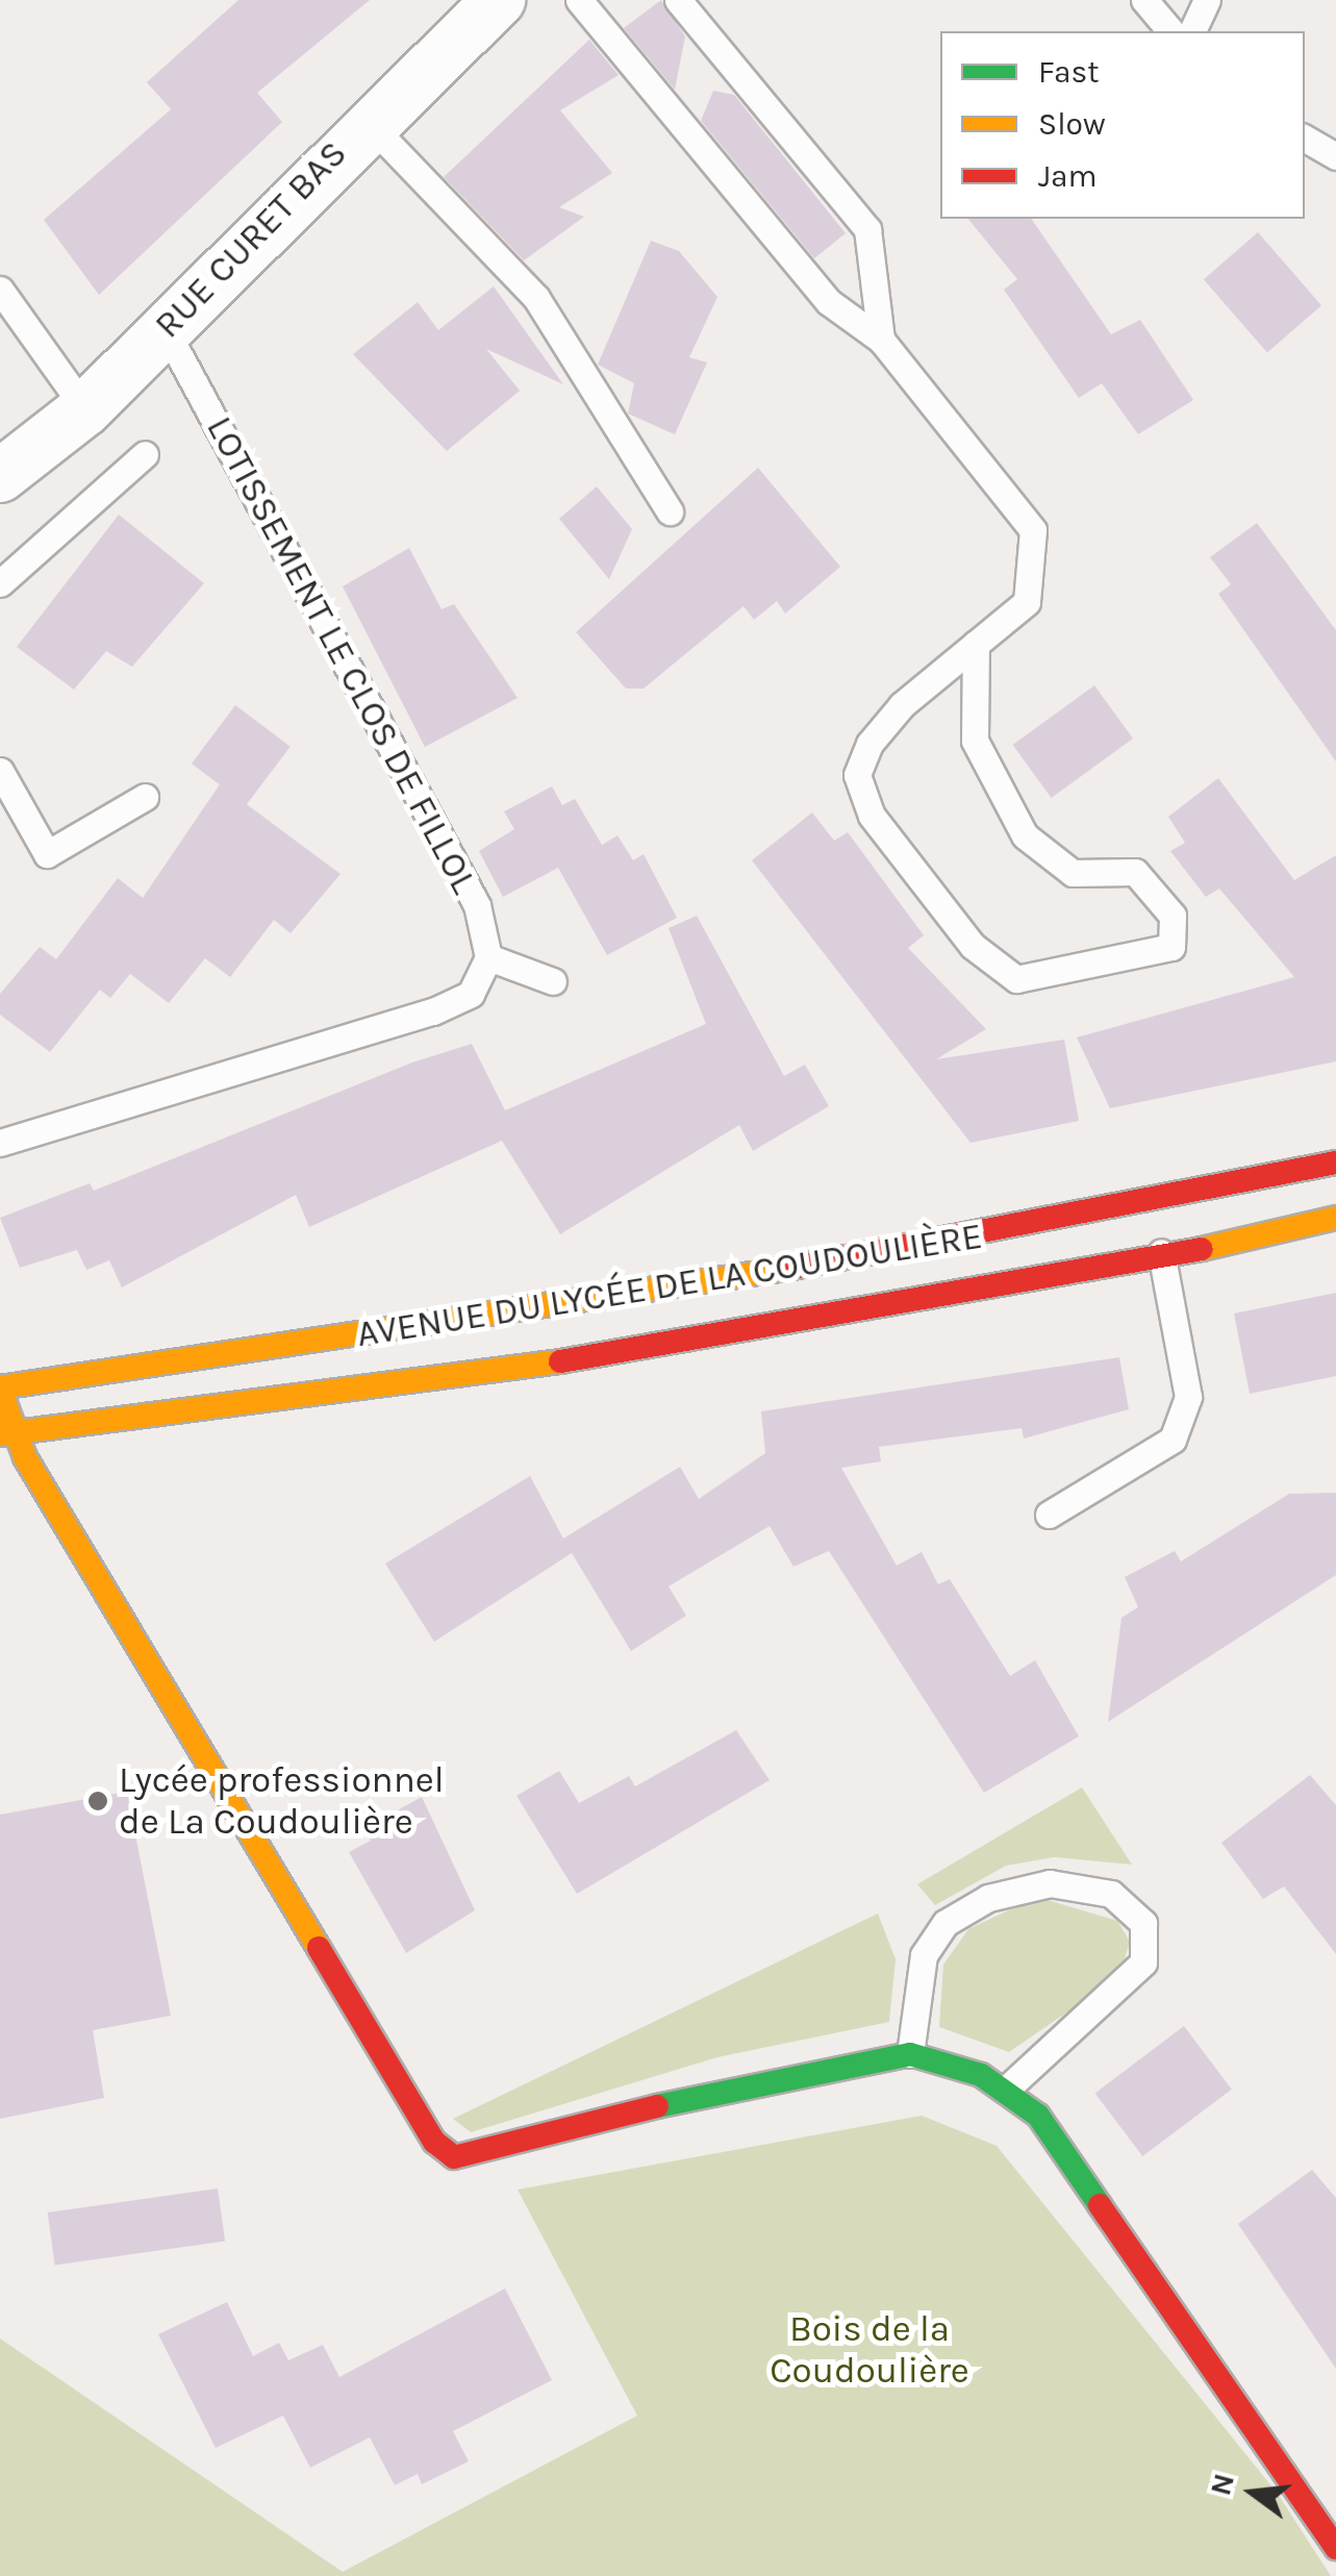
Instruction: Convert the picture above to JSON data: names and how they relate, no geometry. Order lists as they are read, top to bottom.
{
  "streets": {
    "street": ["RUE CURET BAS", "AVENUE DU LYCÉE DE LA COUDOULIÈRE"],
    "lane": ["LOTISSEMENT LE CLOS DE FILLOL"]
  },
  "crossings": [
    ["RUE CURET BAS", "LOTISSEMENT LE CLOS DE FILLOL"]
  ],
  "parks": ["Bois de la Coudoulière"],
  "places": ["Lycée professionnel de La Coudoulière"],
  "legend": ["Fast", "Slow", "Jam"],
  "north": "left"
}
